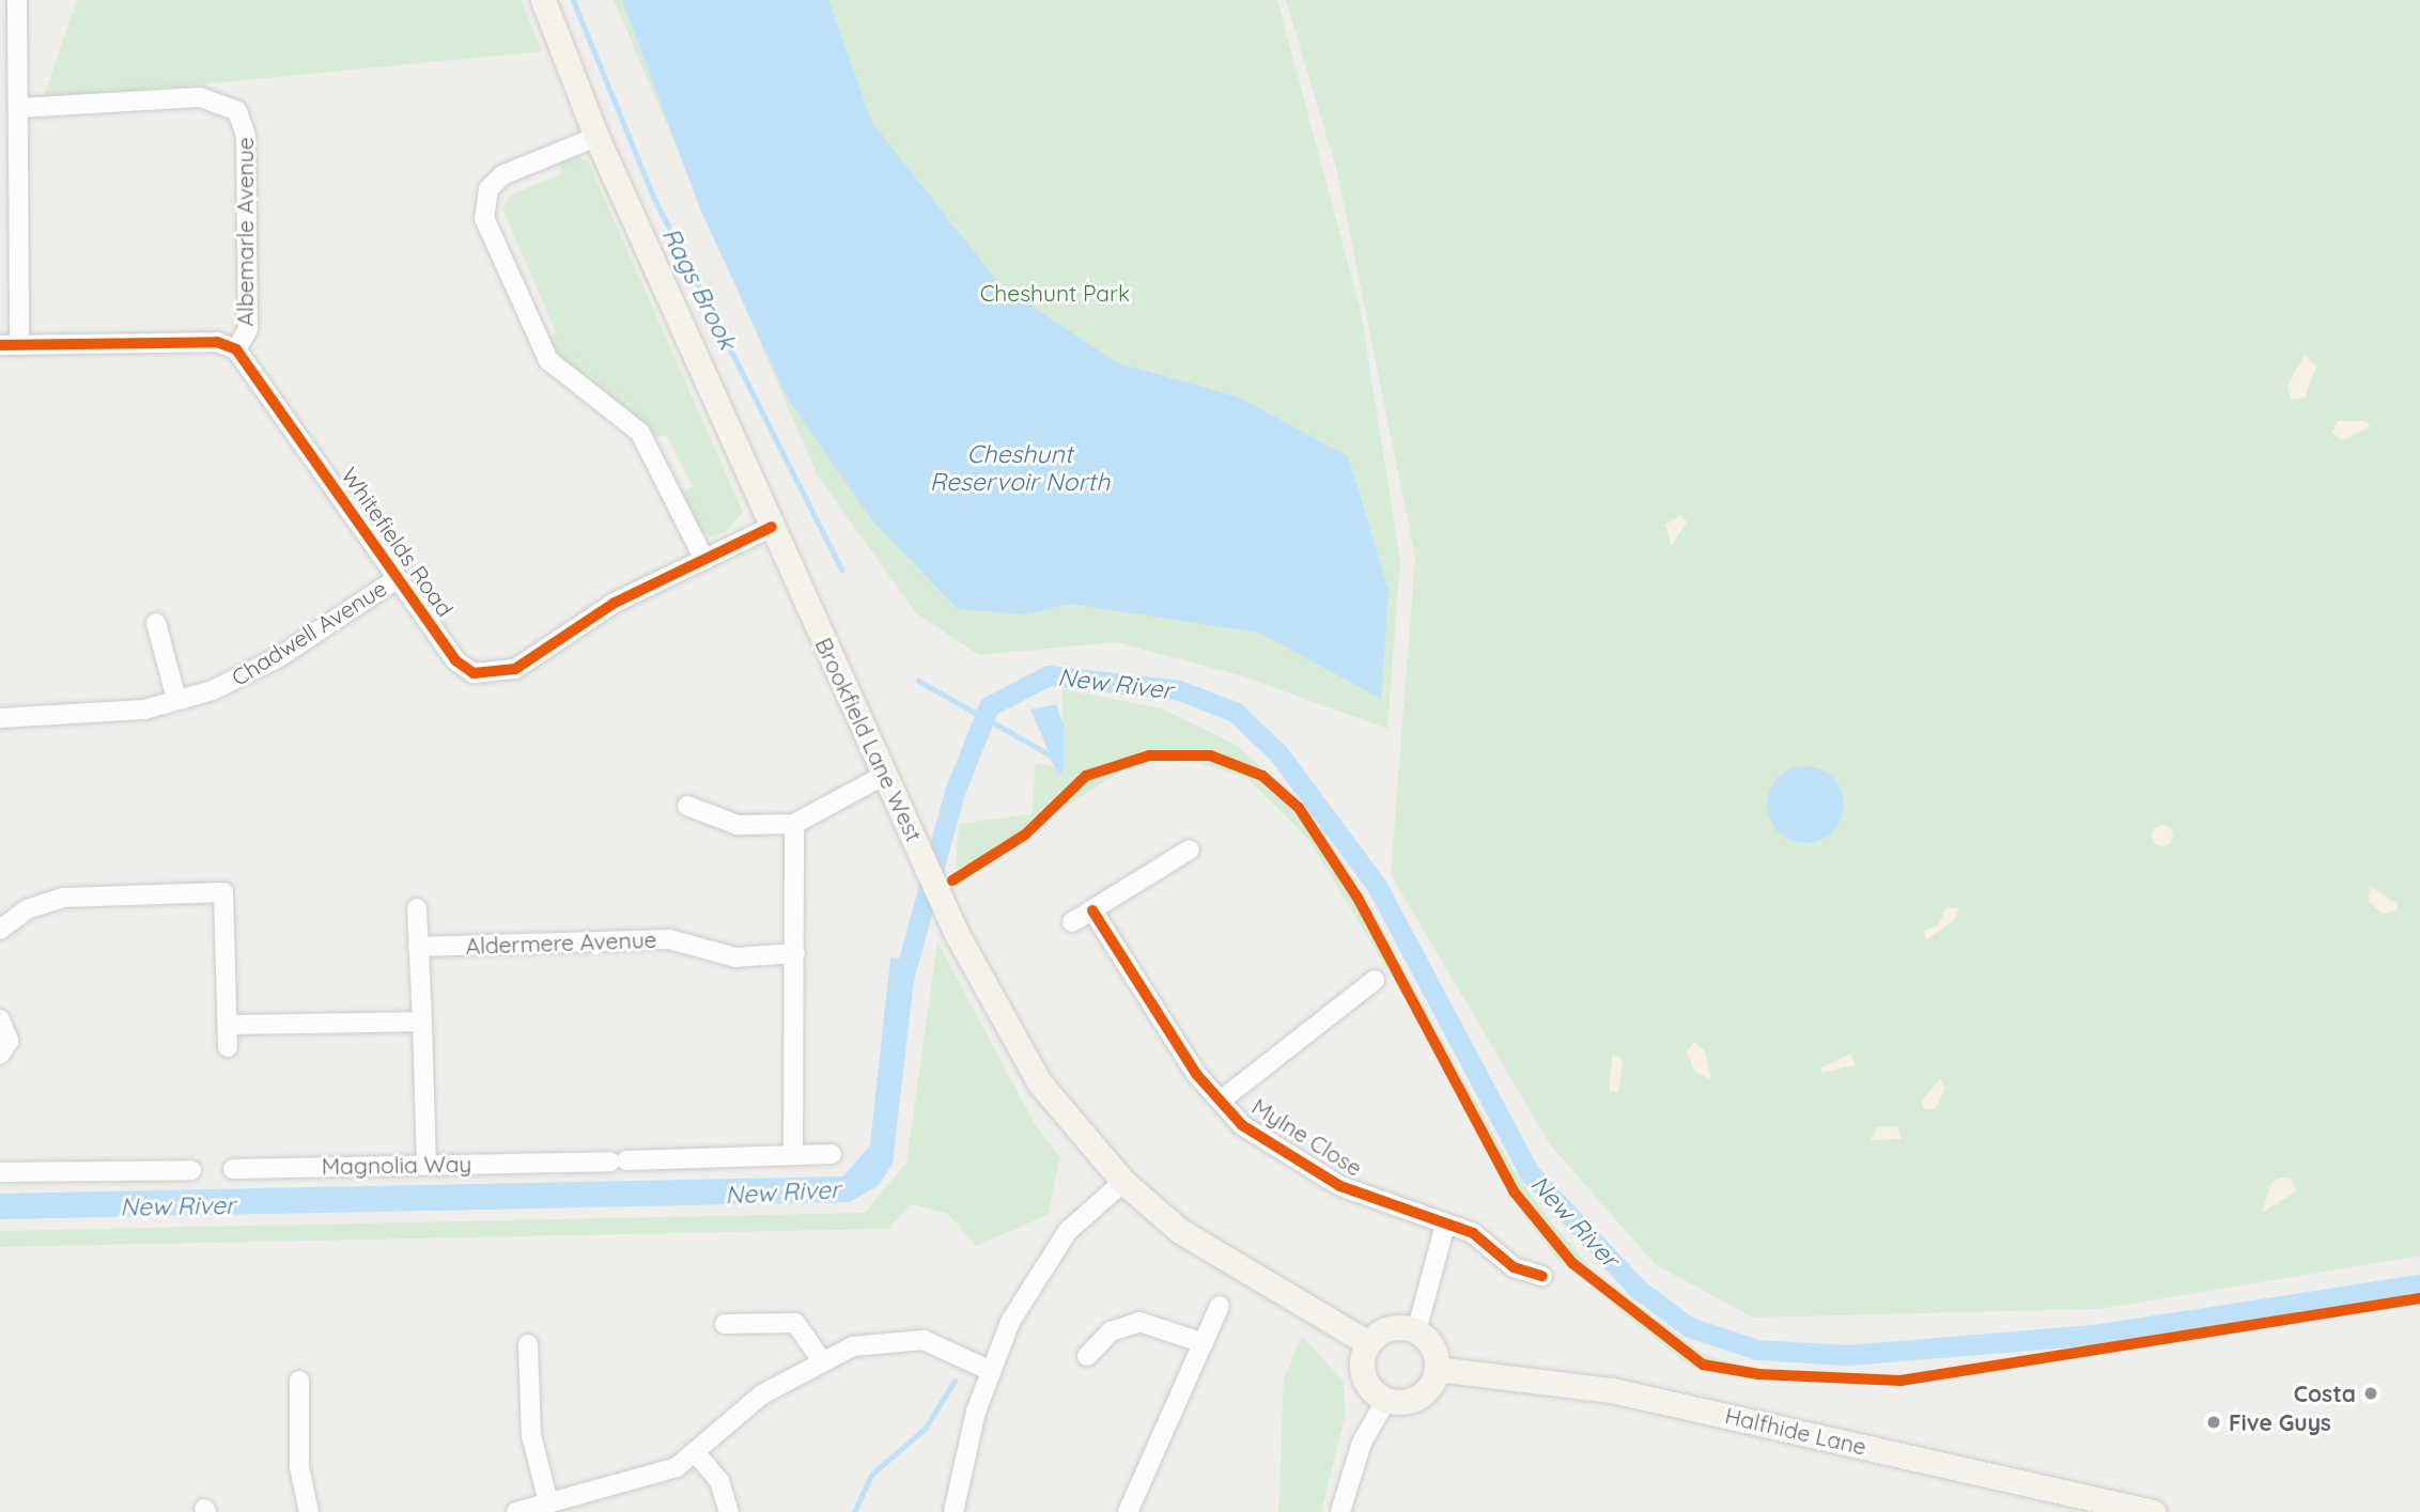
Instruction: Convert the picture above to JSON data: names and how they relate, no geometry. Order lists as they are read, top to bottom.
{
  "streets": {
    "main road": ["Brookfield Lane West", "Halfhide Lane"],
    "street": [
      "Albemarle Avenue",
      "Whitefields Road",
      "Chadwell Avenue",
      "Aldermere Avenue",
      "Mylne Close",
      "Magnolia Way"
    ]
  },
  "crossings": [
    ["Albemarle Avenue", "Whitefields Road"],
    ["Whitefields Road", "Chadwell Avenue"],
    ["Whitefields Road", "Brookfield Lane West"],
    ["Brookfield Lane West", "Halfhide Lane"]
  ],
  "water": ["Rags Brook", "Cheshunt Reservoir North", "New River"],
  "parks": ["Cheshunt Park"],
  "places": ["Costa", "Five Guys"]
}
